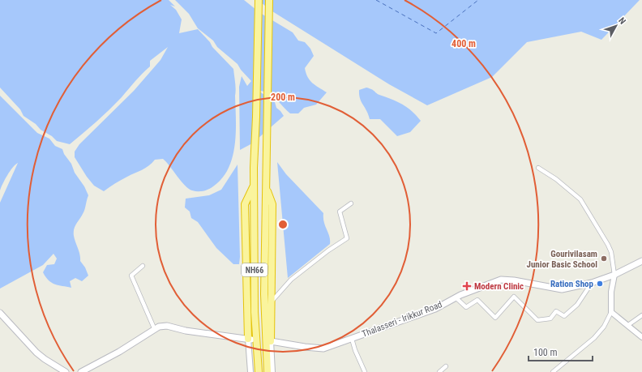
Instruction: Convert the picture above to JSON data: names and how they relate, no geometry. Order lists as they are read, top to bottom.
{
  "streets": {
    "highway": ["NH66"],
    "main road": ["Thalasseri - Irikkur Road"]
  },
  "places": {
    "other": ["Gourivilasam Junior Basic School", "Ration Shop"],
    "health": ["Modern Clinic"]
  },
  "scale_bar": "100 m",
  "north": "top right",
  "rings": ["400 m", "200 m"]
}
